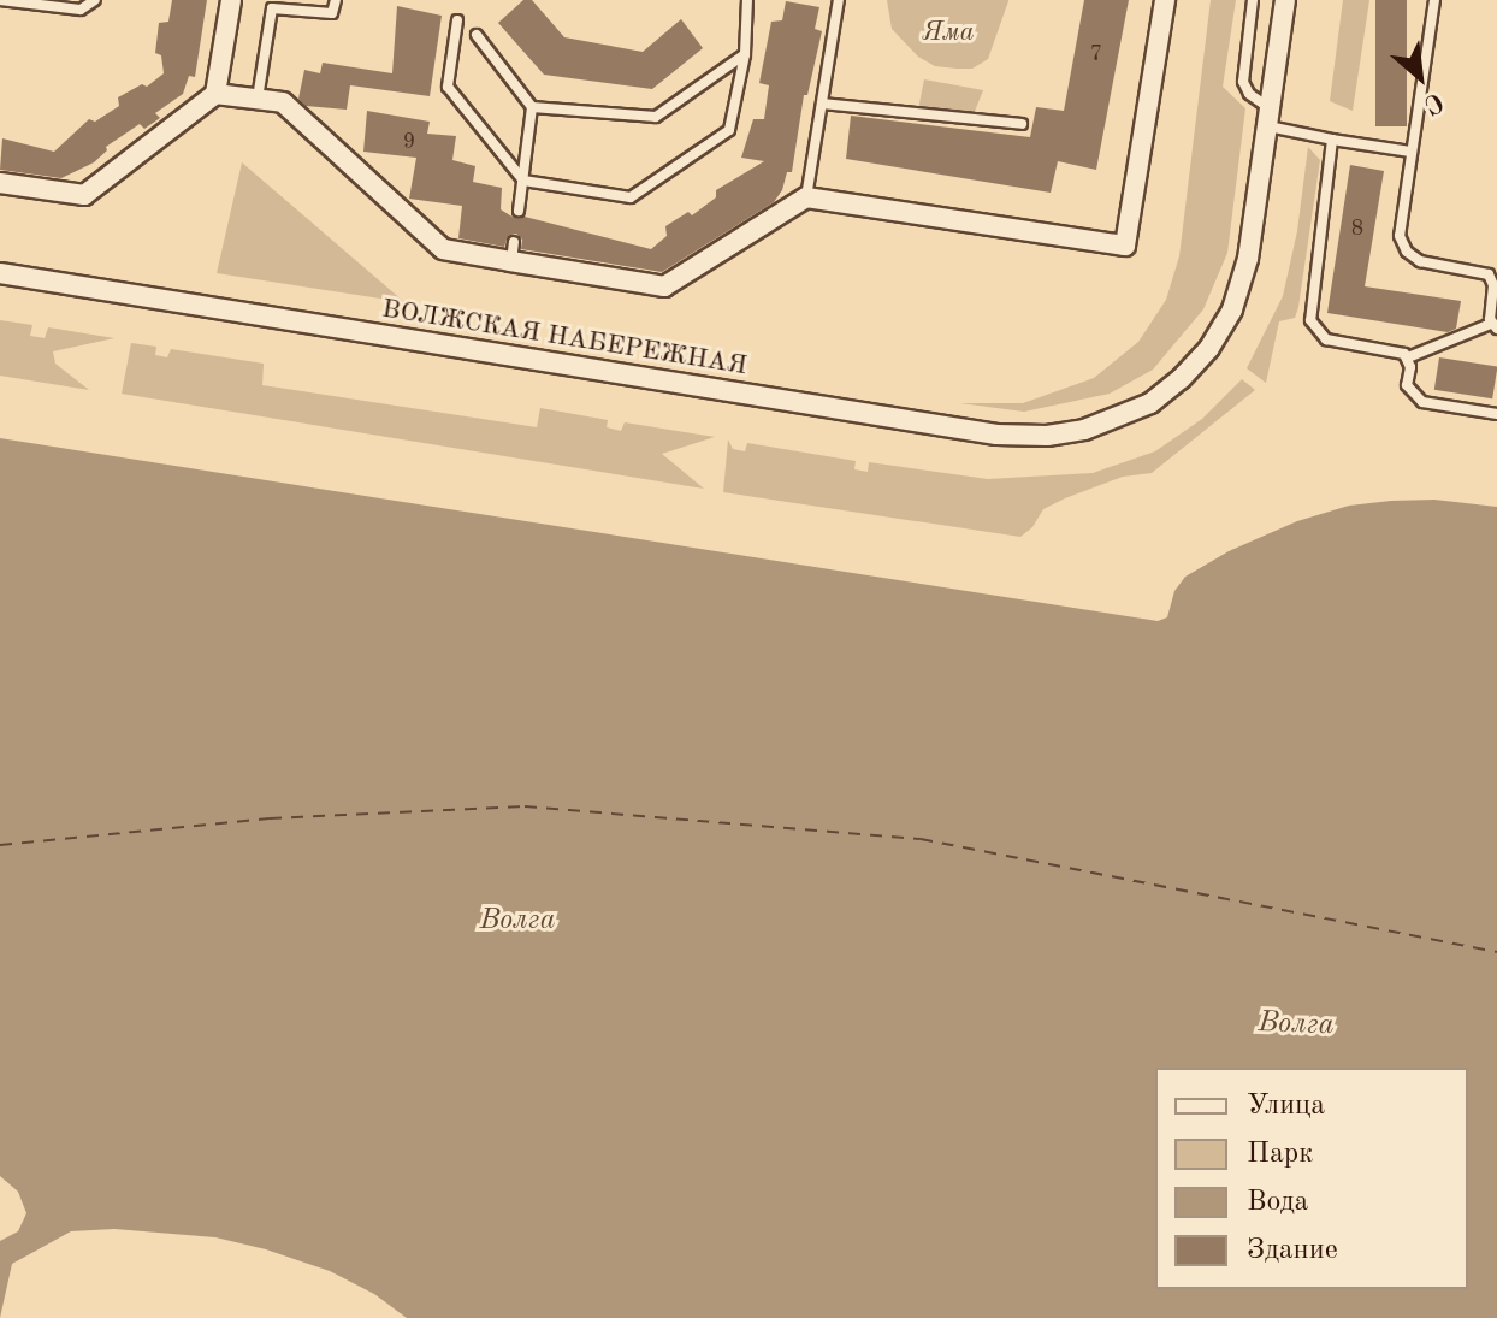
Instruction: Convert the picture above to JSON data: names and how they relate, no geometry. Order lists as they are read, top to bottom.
{
  "streets": {
    "street": ["ВОЛЖСКАЯ НАБЕРЕЖНАЯ"]
  },
  "water": ["Волга"],
  "parks": ["Яма"],
  "house_numbers": ["7", "9", "8"],
  "legend": [
    "Улица",
    "Парк",
    "Вода",
    "Здание"
  ],
  "north": "bottom right"
}
